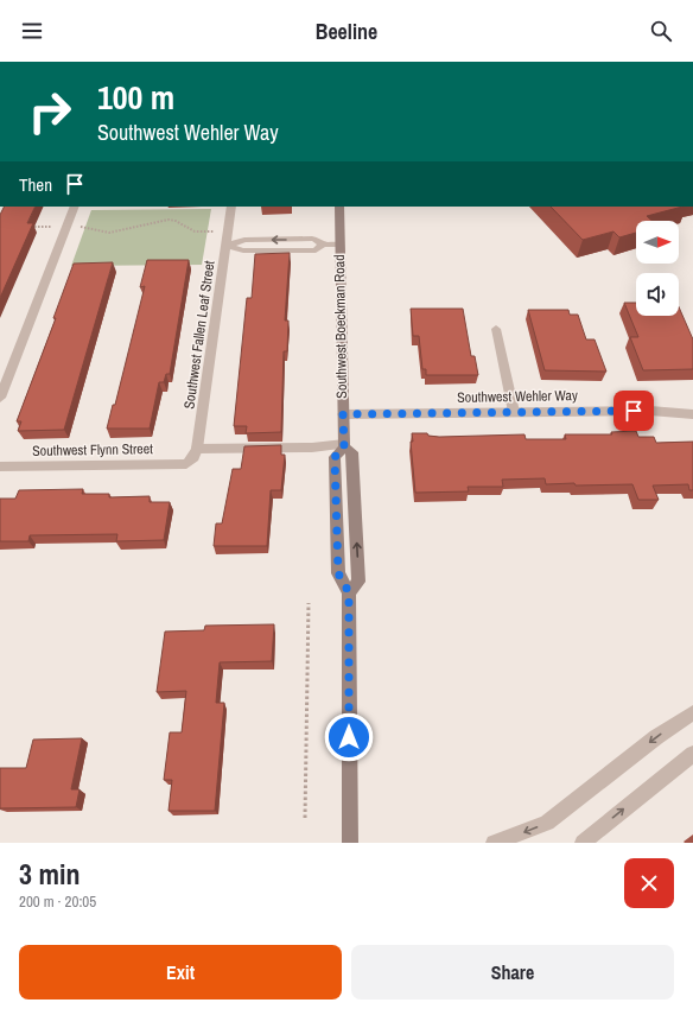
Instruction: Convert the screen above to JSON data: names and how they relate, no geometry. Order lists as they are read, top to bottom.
{
  "streets": {
    "main road": ["Southwest Boeckman Road"],
    "street": ["Southwest Fallen Leaf Street", "Southwest Wehler Way", "Southwest Flynn Street"]
  },
  "crossings": [
    ["Southwest Boeckman Road", "Southwest Wehler Way"],
    ["Southwest Fallen Leaf Street", "Southwest Flynn Street"]
  ],
  "north": "right",
  "page": {
    "header": "Beeline",
    "turn": ["100 m", "Southwest Wehler Way"],
    "then": "Then",
    "heading": ["3 min", "200 m · 20:05"],
    "buttons": ["Exit", "Share"]
  }
}
